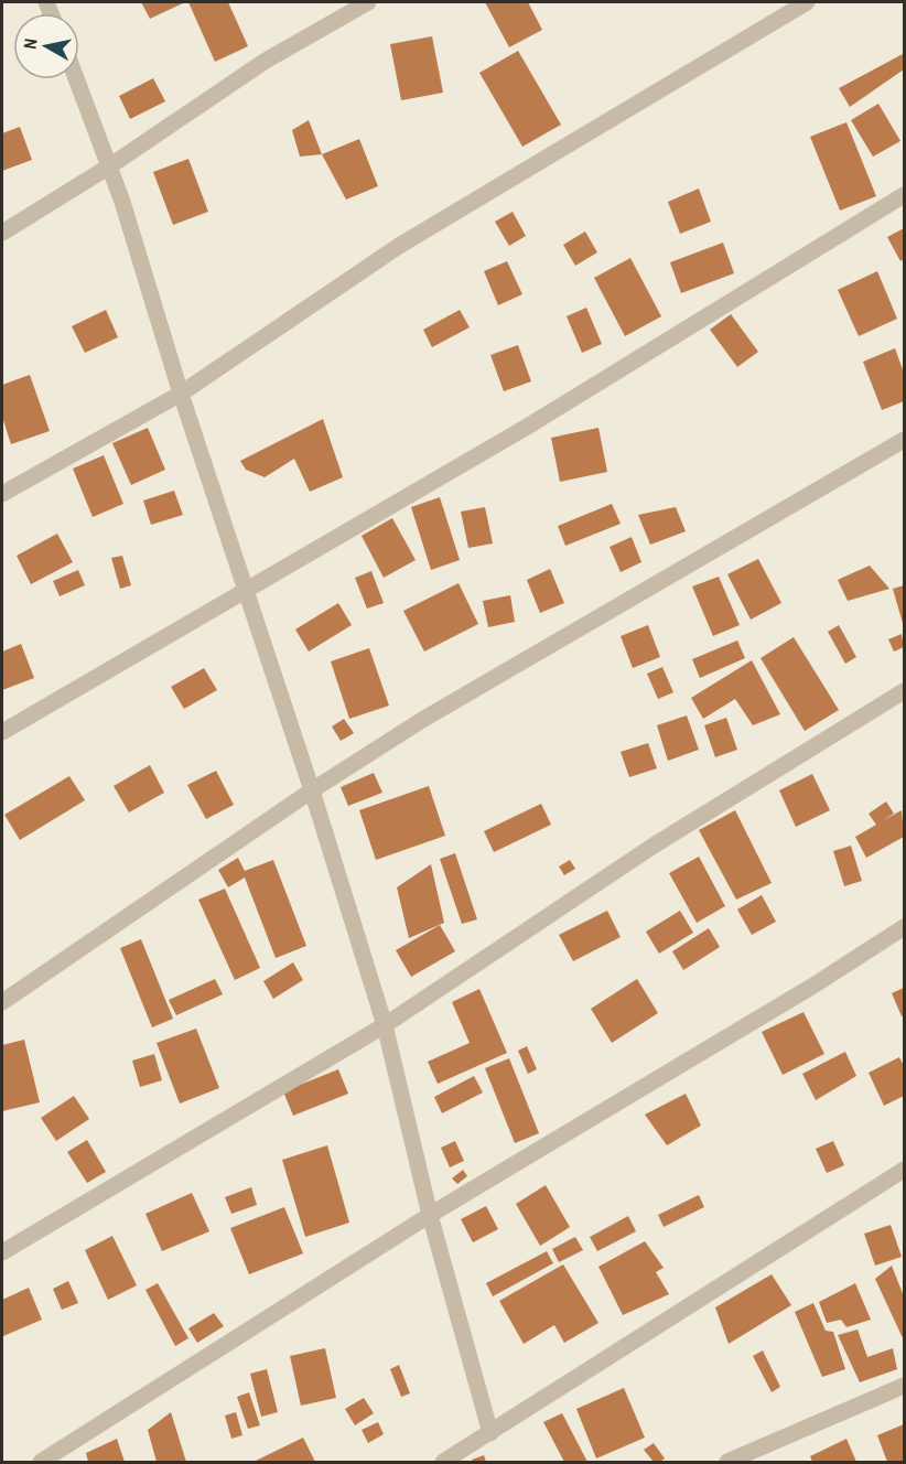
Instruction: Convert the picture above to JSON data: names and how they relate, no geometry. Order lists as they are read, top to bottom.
{
  "north": "left"
}
